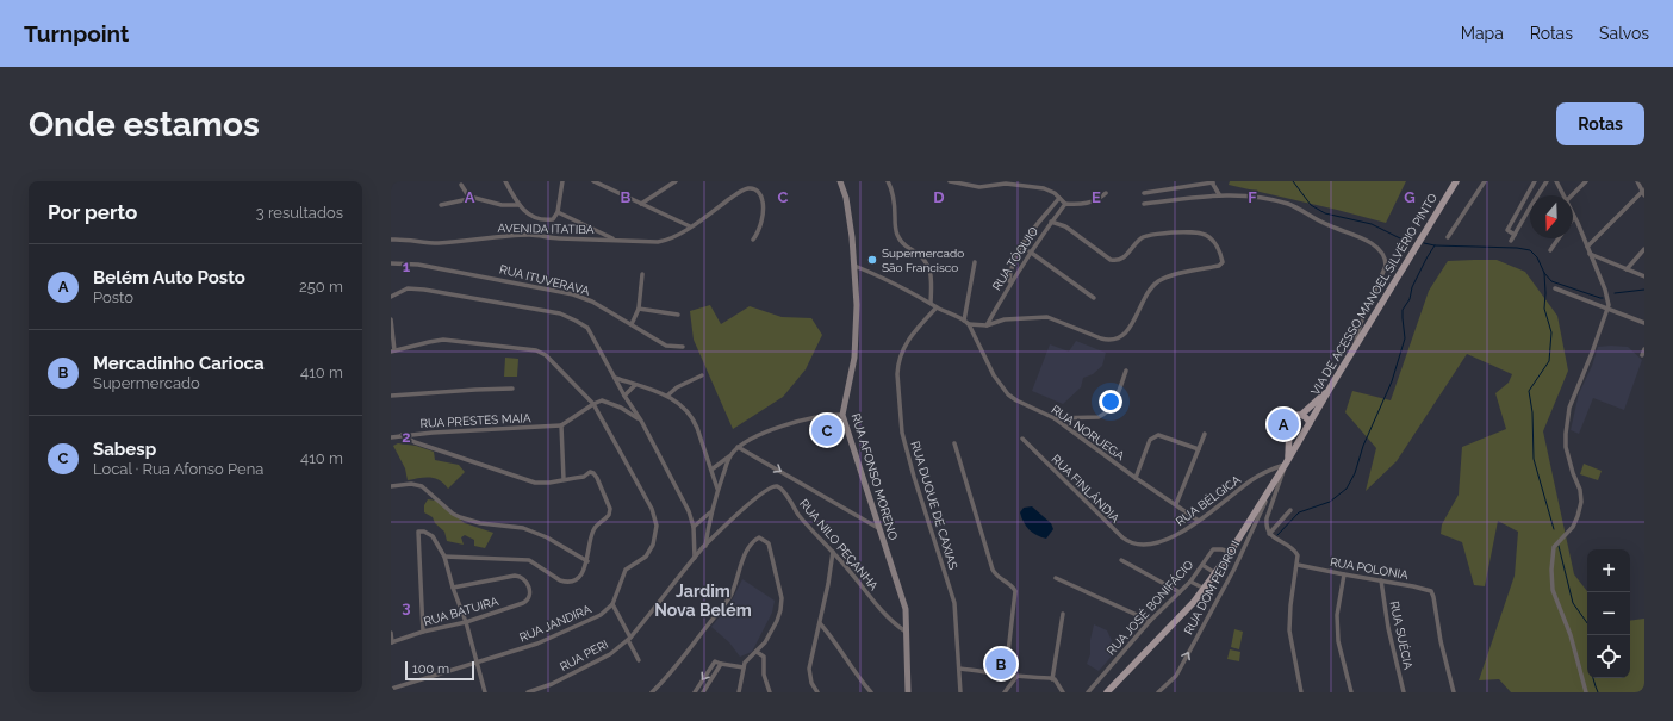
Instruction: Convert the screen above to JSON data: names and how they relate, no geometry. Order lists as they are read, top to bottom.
{
  "streets": {
    "main road": ["VIA DE ACESSO MANOEL SILVÉRIO PINTO", "RUA AFONSO MORENO"],
    "street": [
      "AVENIDA ITATIBA",
      "RUA TÓQUIO",
      "RUA ITUVERAVA",
      "RUA PRESTES MAIA",
      "RUA NORUEGA",
      "RUA FINLÂNDIA",
      "RUA BÉLGICA",
      "RUA DUQUE DE CAXIAS",
      "RUA NILO PEÇANHA",
      "RUA POLONIA",
      "RUA DOM PEDRO I",
      "RUA JOSÉ BONIFÁCIO",
      "RUA BATUIRA",
      "RUA JANDIRA",
      "RUA SUÉCIA",
      "RUA PERI"
    ]
  },
  "crossings": [
    ["VIA DE ACESSO MANOEL SILVÉRIO PINTO", "RUA BÉLGICA"],
    ["VIA DE ACESSO MANOEL SILVÉRIO PINTO", "RUA DOM PEDRO I"],
    ["VIA DE ACESSO MANOEL SILVÉRIO PINTO", "RUA JOSÉ BONIFÁCIO"],
    ["RUA NORUEGA", "RUA BÉLGICA"],
    ["RUA AFONSO MORENO", "RUA NILO PEÇANHA"],
    ["RUA FINLÂNDIA", "RUA BÉLGICA"],
    ["RUA NILO PEÇANHA", "RUA PERI"],
    ["RUA POLONIA", "RUA SUÉCIA"]
  ],
  "districts": ["Jardim Nova Belém"],
  "places": ["Supermercado São Francisco"],
  "scale_bar": "100 m",
  "north": "bottom",
  "page": {
    "header": "Turnpoint",
    "nav": ["Mapa", "Rotas", "Salvos"],
    "buttons": "Rotas",
    "title": "Onde estamos",
    "heading": ["Por perto", "3 resultados"],
    "list": [
      {
        "mark": "A",
        "name": "Belém Auto Posto",
        "note": "Posto",
        "value": "250 m"
      },
      {
        "mark": "B",
        "name": "Mercadinho Carioca",
        "note": "Supermercado",
        "value": "410 m"
      },
      {
        "mark": "C",
        "name": "Sabesp",
        "note": "Local · Rua Afonso Pena",
        "value": "410 m"
      }
    ],
    "pins": ["A", "C", "B"],
    "map_buttons": ["+", "−"],
    "scale": "100 m"
  },
  "grid": {
    "columns": [
      "A",
      "B",
      "C",
      "D",
      "E",
      "F",
      "G"
    ],
    "rows": ["1", "2", "3"]
  }
}
